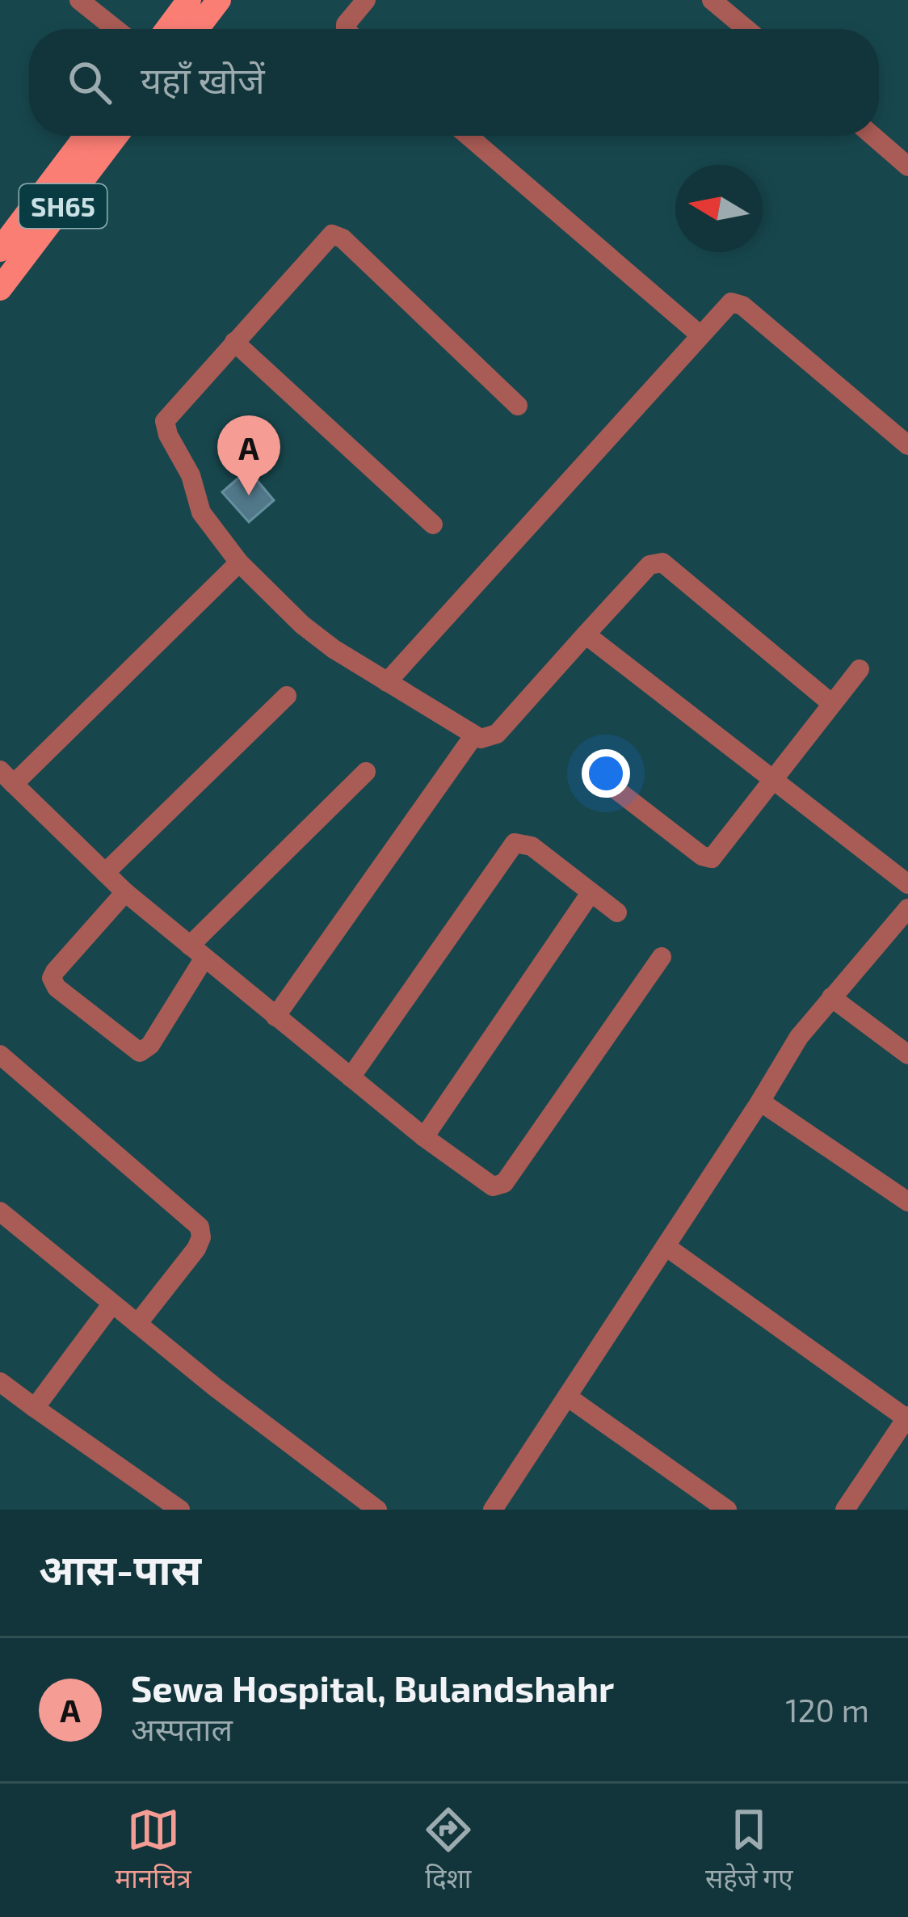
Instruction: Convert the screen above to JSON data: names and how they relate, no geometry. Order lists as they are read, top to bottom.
{
  "streets": {
    "main road": ["SH65"]
  },
  "north": "left",
  "page": {
    "search": "यहाँ खोजें",
    "pins": "A",
    "heading": "आस-पास",
    "list": [
      {
        "mark": "A",
        "name": "Sewa Hospital, Bulandshahr",
        "note": "अस्पताल",
        "value": "120 m"
      }
    ],
    "nav": ["मानचित्र", "दिशा", "सहेजे गए"]
  }
}
